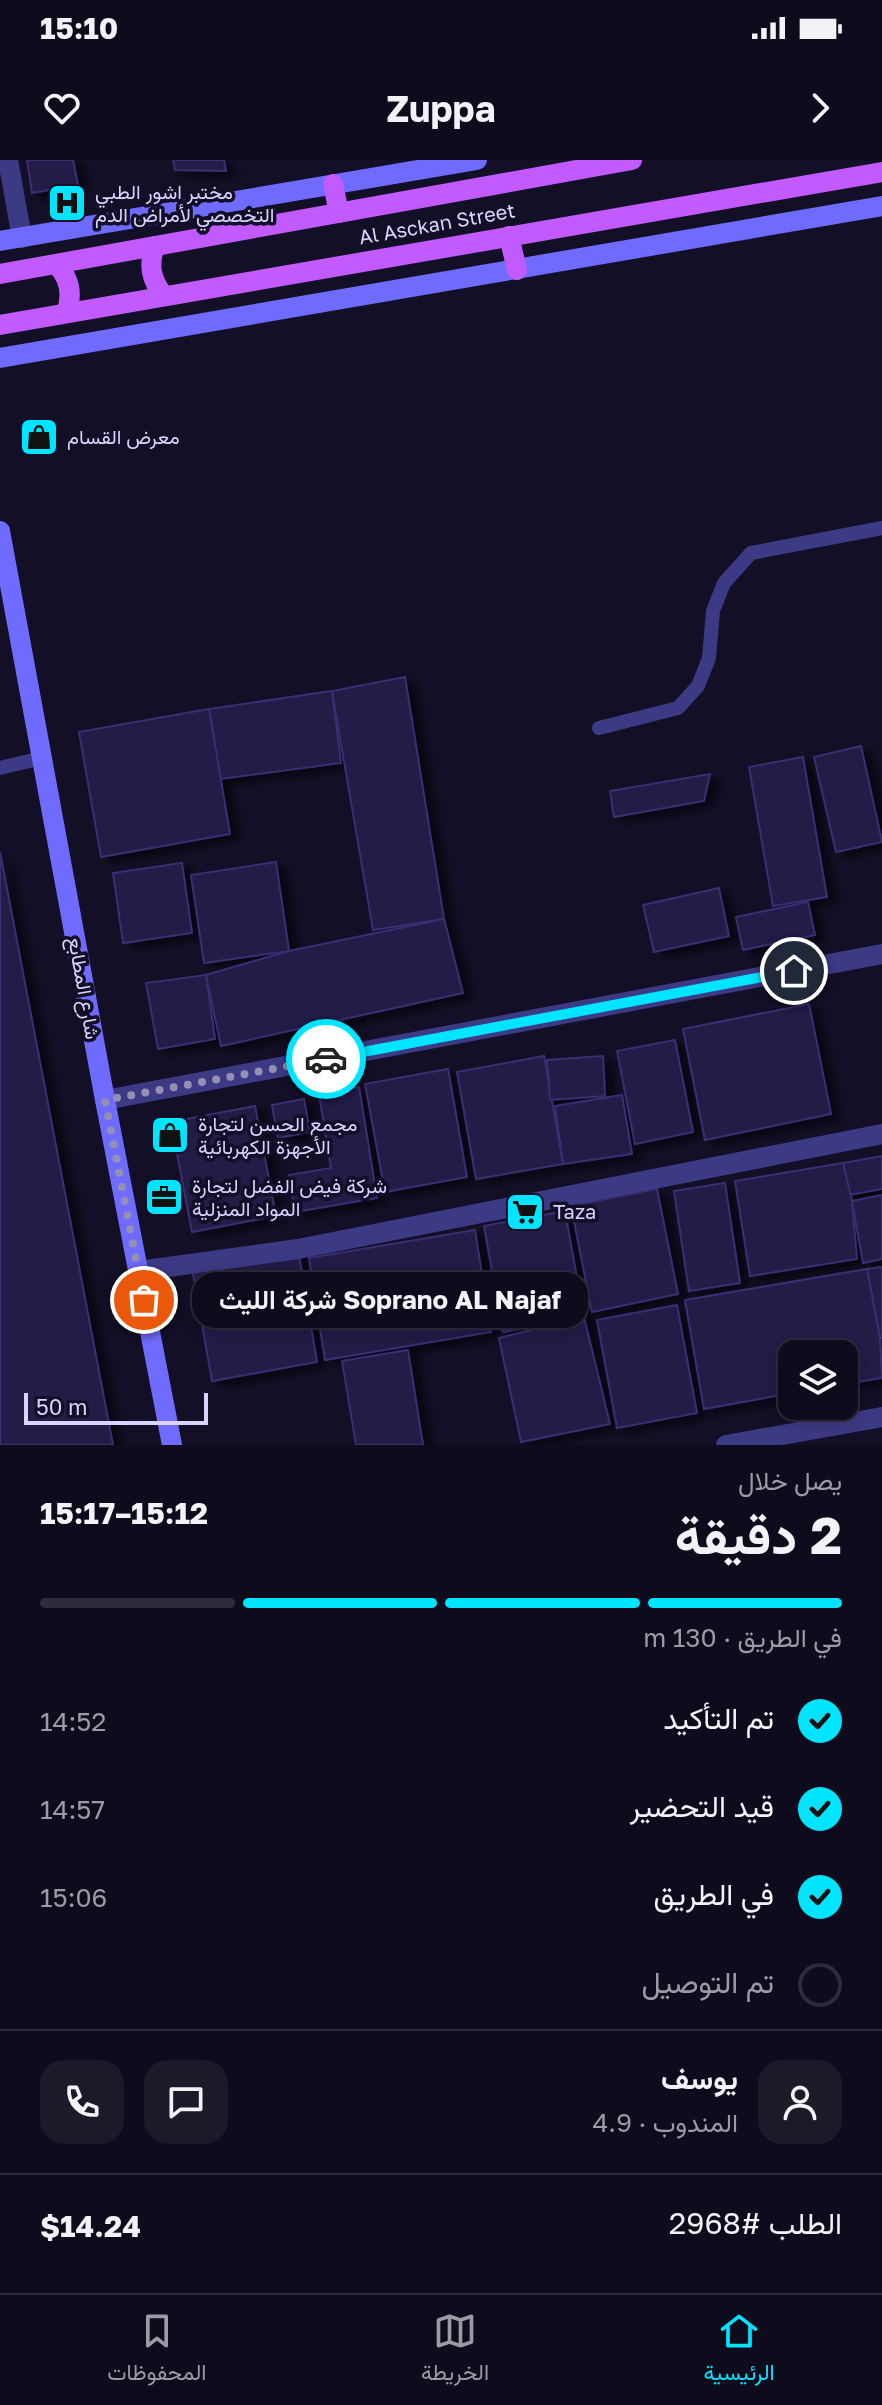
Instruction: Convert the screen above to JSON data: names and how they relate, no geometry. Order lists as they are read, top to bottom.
{
  "streets": {
    "main road": ["Al Asckan Street"],
    "street": ["شارع المطابع"]
  },
  "places": {
    "hospital": ["مختبر اشور الطبي التخصصي لأمراض الدم"],
    "shop": ["معرض القسام", "مجمع الحسن لتجارة الأجهزة الكهربائية"],
    "office": ["شركة فيض الفضل لتجارة المواد المنزلية"],
    "supermarket": ["Taza"],
    "other": ["Soprano AL Najaf شركة الليث"]
  },
  "scale_bar": "50 m",
  "page": {
    "status": "15:10",
    "header": "Zuppa",
    "bubble": "Soprano AL Najaf شركة الليث",
    "scale": "50 m",
    "heading": ["2 دقيقة", "يصل خلال", "15:12–15:17"],
    "panel": [
      "يوسف",
      "المندوب · 4.9",
      "الطلب #2968",
      "$14.24"
    ],
    "bar": "في الطريق · 130 m",
    "list": [
      ["تم التأكيد", "14:52"],
      ["قيد التحضير", "14:57"],
      ["في الطريق", "15:06"],
      "تم التوصيل"
    ],
    "tabs": ["الرئيسية", "الخريطة", "المحفوظات"]
  }
}
